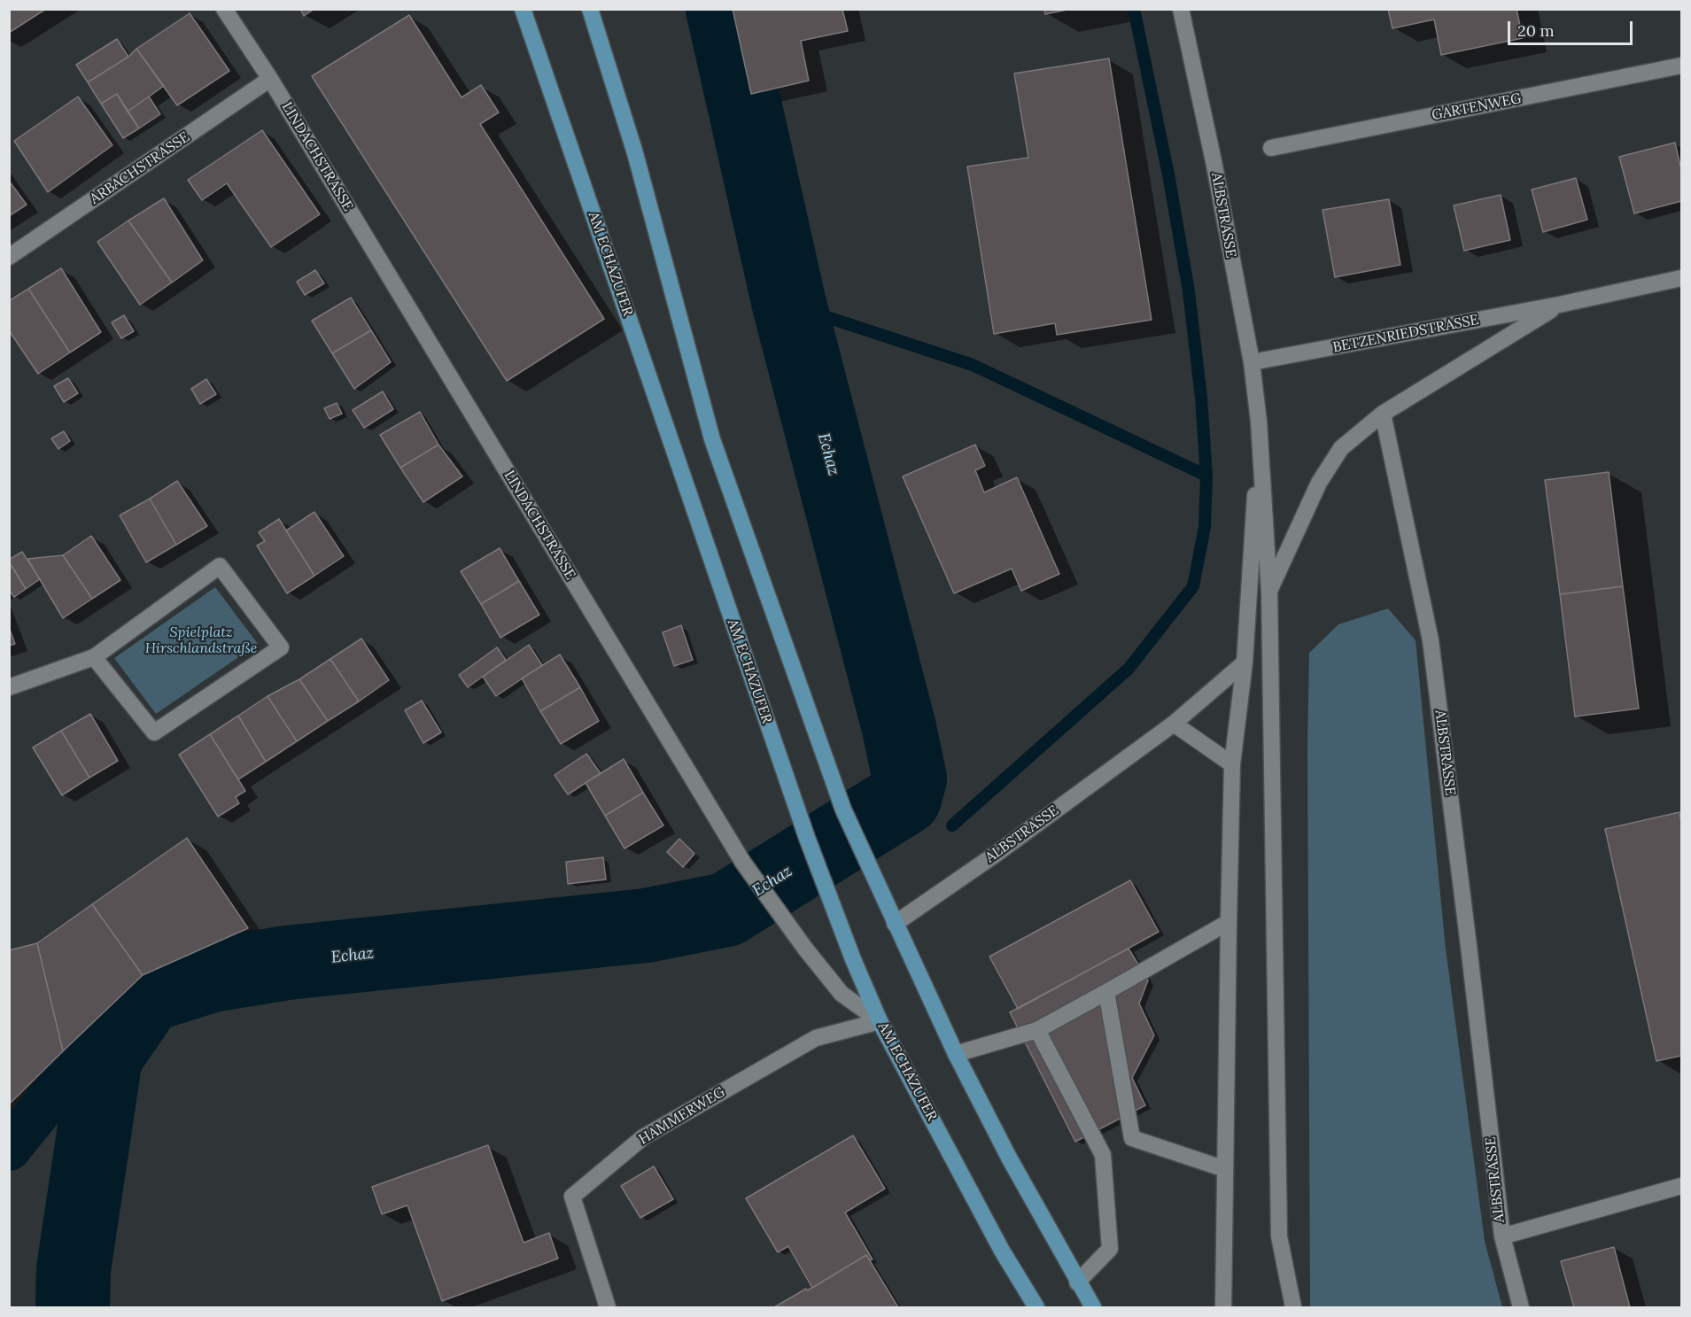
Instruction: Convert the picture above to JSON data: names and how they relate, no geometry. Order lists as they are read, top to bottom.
{
  "streets": {
    "main road": ["AM ECHAZUFER"],
    "street": [
      "GARTENWEG",
      "LINDACHSTRASSE",
      "ARBACHSTRASSE",
      "ALBSTRASSE",
      "BETZENRIEDSTRASSE",
      "HAMMERWEG"
    ]
  },
  "crossings": [
    ["LINDACHSTRASSE", "ARBACHSTRASSE"],
    ["LINDACHSTRASSE", "AM ECHAZUFER"],
    ["LINDACHSTRASSE", "HAMMERWEG"],
    ["ALBSTRASSE", "BETZENRIEDSTRASSE"],
    ["AM ECHAZUFER", "HAMMERWEG"]
  ],
  "water": ["Echaz"],
  "parks": ["Spielplatz Hirschlandstraße"],
  "scale_bar": "20 m"
}
